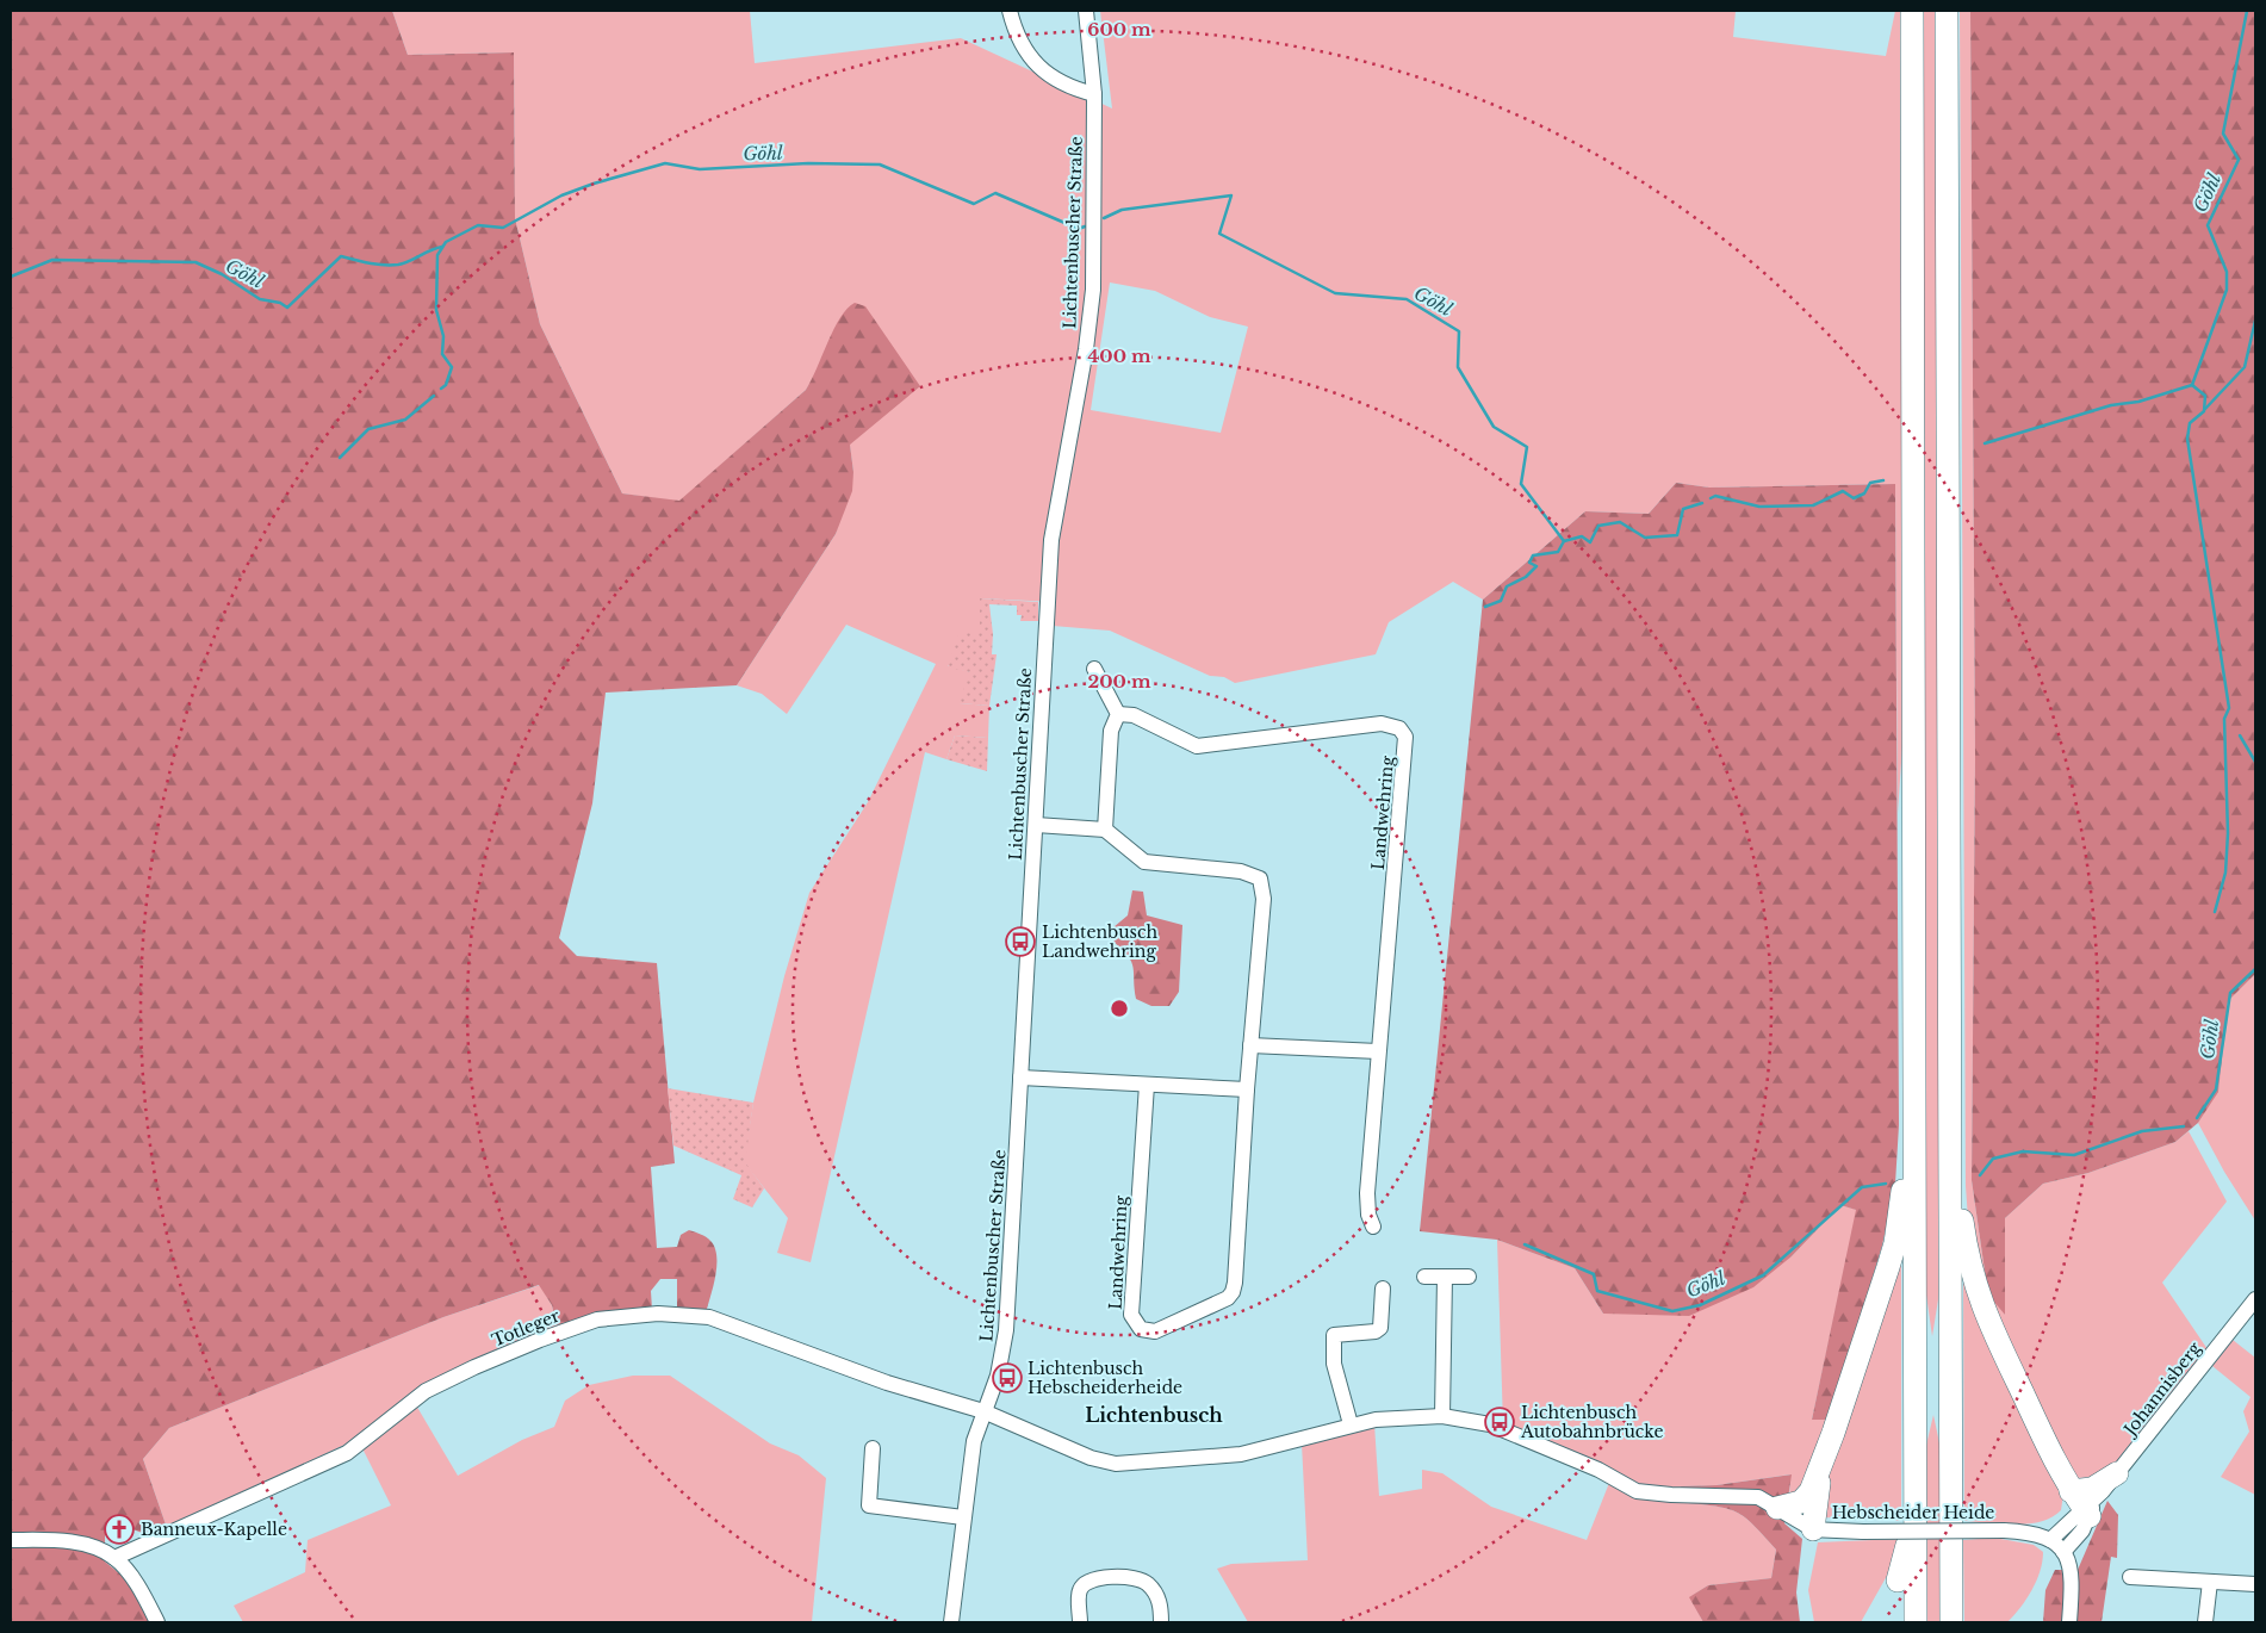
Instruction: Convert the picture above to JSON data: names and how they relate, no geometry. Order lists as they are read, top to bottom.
{
  "streets": {
    "street": [
      "Lichtenbuscher Straße",
      "Landwehring",
      "Totleger",
      "Johannisberg",
      "Hebscheider Heide"
    ]
  },
  "crossings": [
    ["Lichtenbuscher Straße", "Totleger"],
    ["Lichtenbuscher Straße", "Hebscheider Heide"],
    ["Totleger", "Hebscheider Heide"]
  ],
  "districts": ["Lichtenbusch"],
  "water": ["Göhl"],
  "places": {
    "bus stop": ["Lichtenbusch Landwehring", "Lichtenbusch Hebscheiderheide", "Lichtenbusch Autobahnbrücke"],
    "church": ["Banneux-Kapelle"]
  },
  "rings": ["600 m", "400 m", "200 m"]
}
